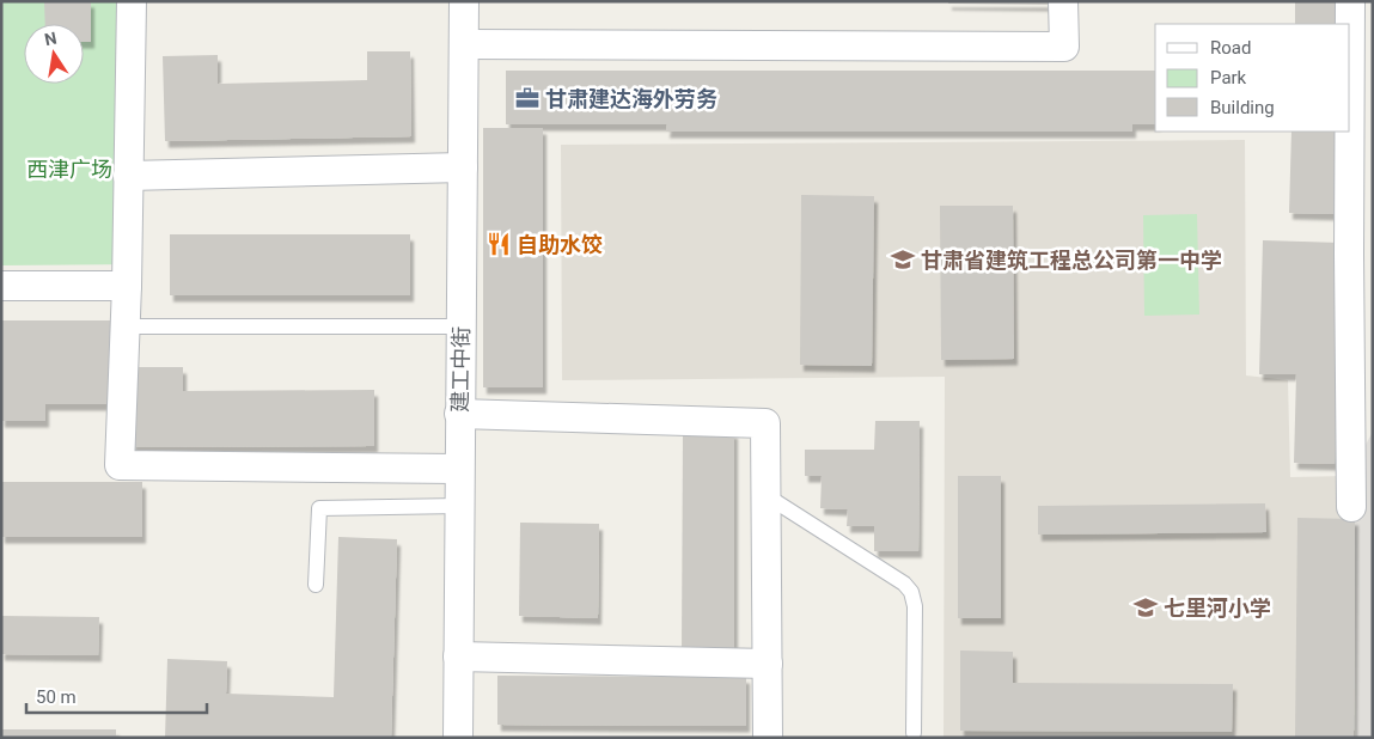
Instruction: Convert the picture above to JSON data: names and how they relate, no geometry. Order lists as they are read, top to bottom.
{
  "streets": {
    "street": ["建工中街"]
  },
  "parks": ["西津广场"],
  "places": {
    "office": ["甘肃建达海外劳务"],
    "restaurant": ["自助水饺"],
    "school or university": ["甘肃省建筑工程总公司第一中学", "七里河小学"]
  },
  "legend": ["Road", "Park", "Building"],
  "scale_bar": "50 m",
  "north": "top"
}
